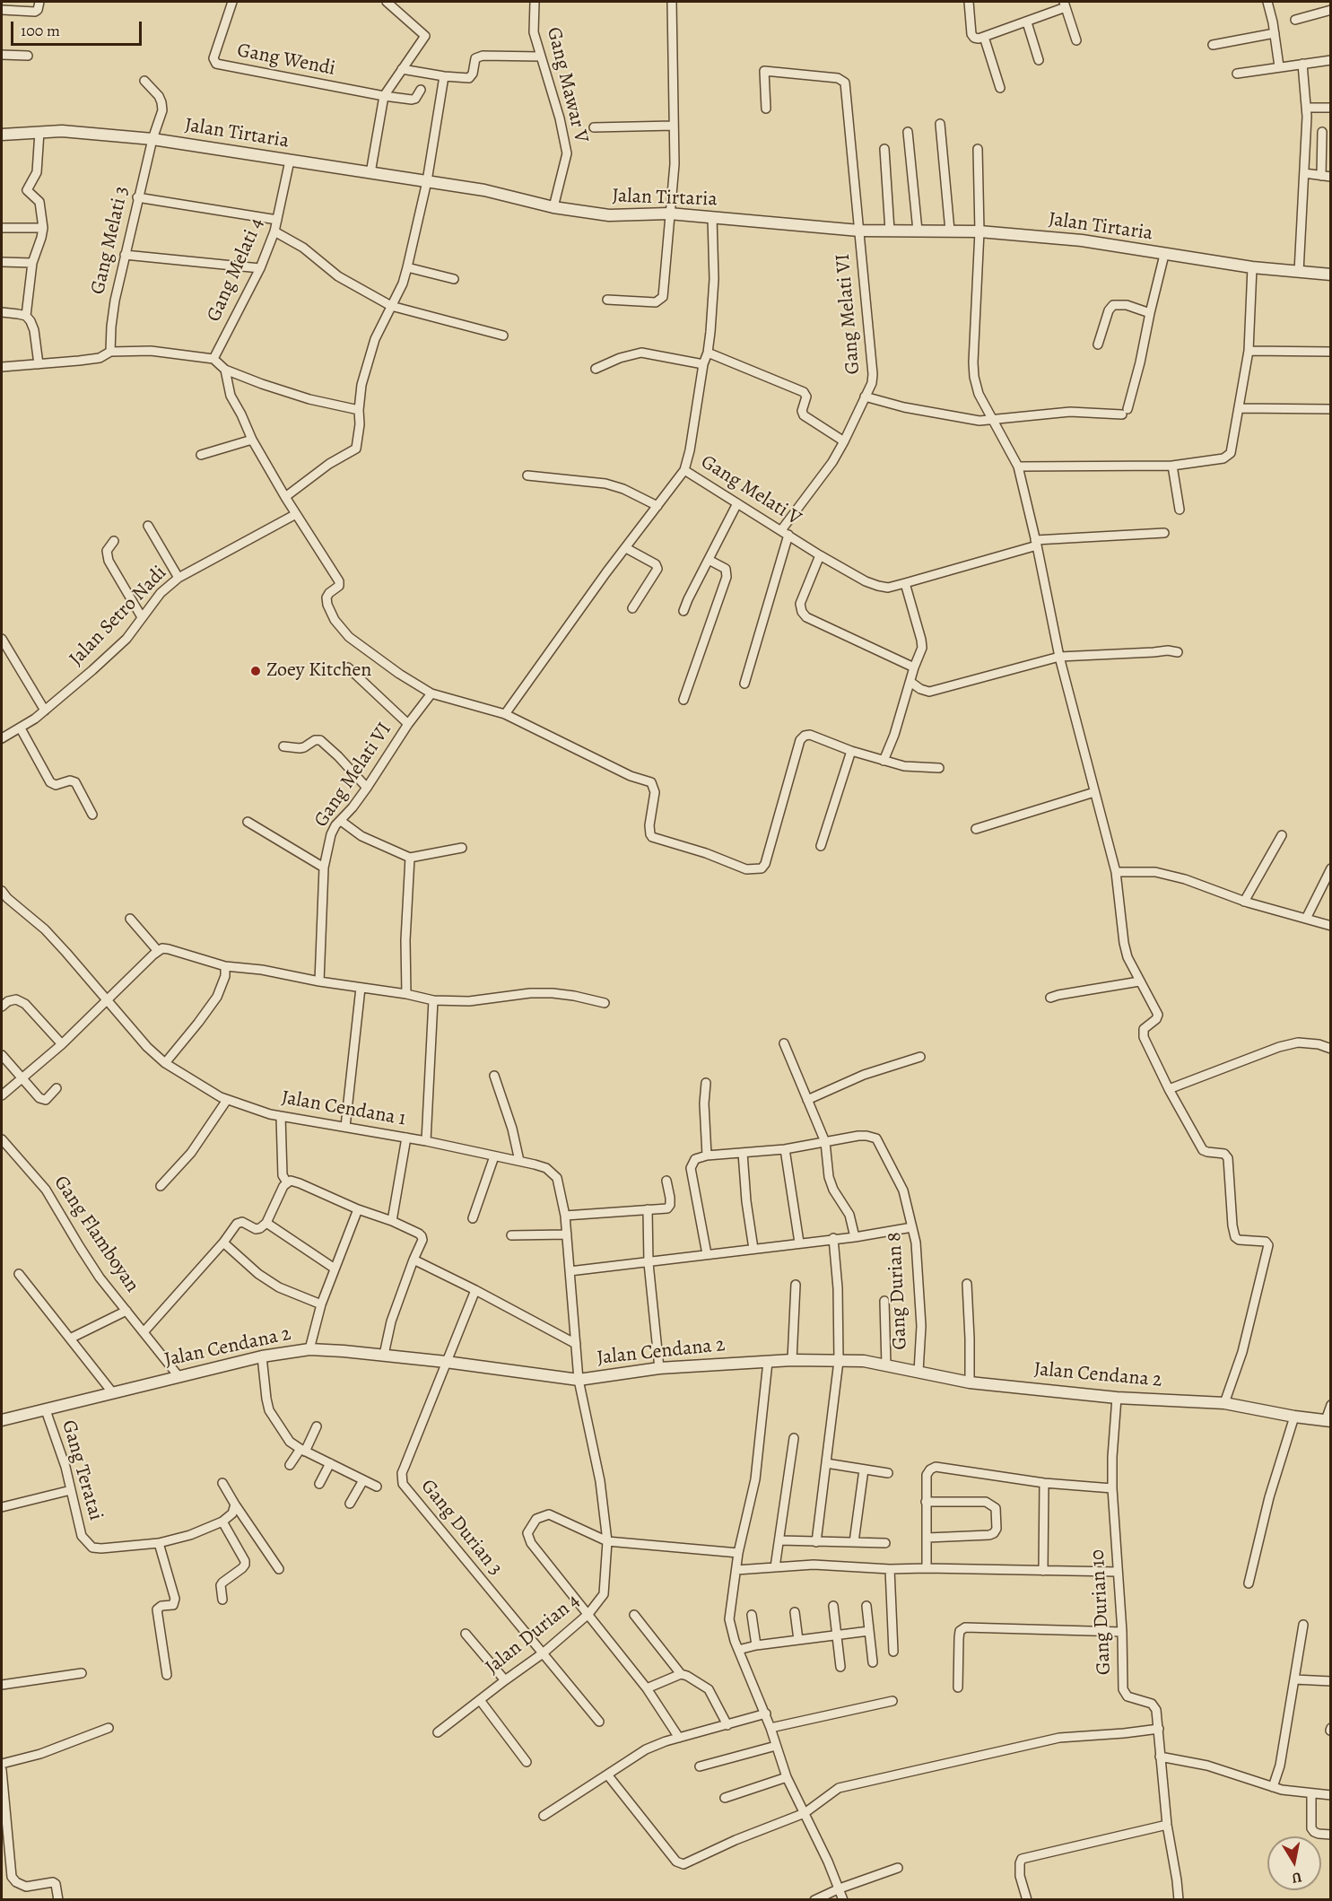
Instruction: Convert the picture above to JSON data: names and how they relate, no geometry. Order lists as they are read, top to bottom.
{
  "streets": {
    "street": [
      "Gang Wendi",
      "Gang Mawar V",
      "Jalan Tirtaria",
      "Gang Melati 3",
      "Gang Melati 4",
      "Gang Melati VI",
      "Gang Melati V",
      "Jalan Setro Nadi",
      "Jalan Cendana 1",
      "Gang Flamboyan",
      "Gang Durian 8",
      "Jalan Cendana 2",
      "Gang Teratai",
      "Gang Durian 3",
      "Gang Durian 10",
      "Jalan Durian 4"
    ]
  },
  "crossings": [
    ["Gang Mawar V", "Jalan Tirtaria"],
    ["Jalan Tirtaria", "Gang Melati 3"],
    ["Jalan Tirtaria", "Gang Melati 4"],
    ["Jalan Tirtaria", "Gang Melati VI"],
    ["Jalan Tirtaria", "Gang Melati V"],
    ["Gang Melati VI", "Gang Melati V"],
    ["Jalan Cendana 1", "Jalan Cendana 2"],
    ["Jalan Cendana 1", "Jalan Durian 4"],
    ["Gang Flamboyan", "Jalan Cendana 2"],
    ["Gang Durian 8", "Jalan Cendana 2"],
    ["Jalan Cendana 2", "Gang Teratai"],
    ["Jalan Cendana 2", "Gang Durian 3"],
    ["Jalan Cendana 2", "Gang Durian 10"],
    ["Jalan Cendana 2", "Jalan Durian 4"],
    ["Gang Durian 3", "Jalan Durian 4"]
  ],
  "places": ["Zoey Kitchen"],
  "scale_bar": "100 m",
  "north": "bottom"
}
